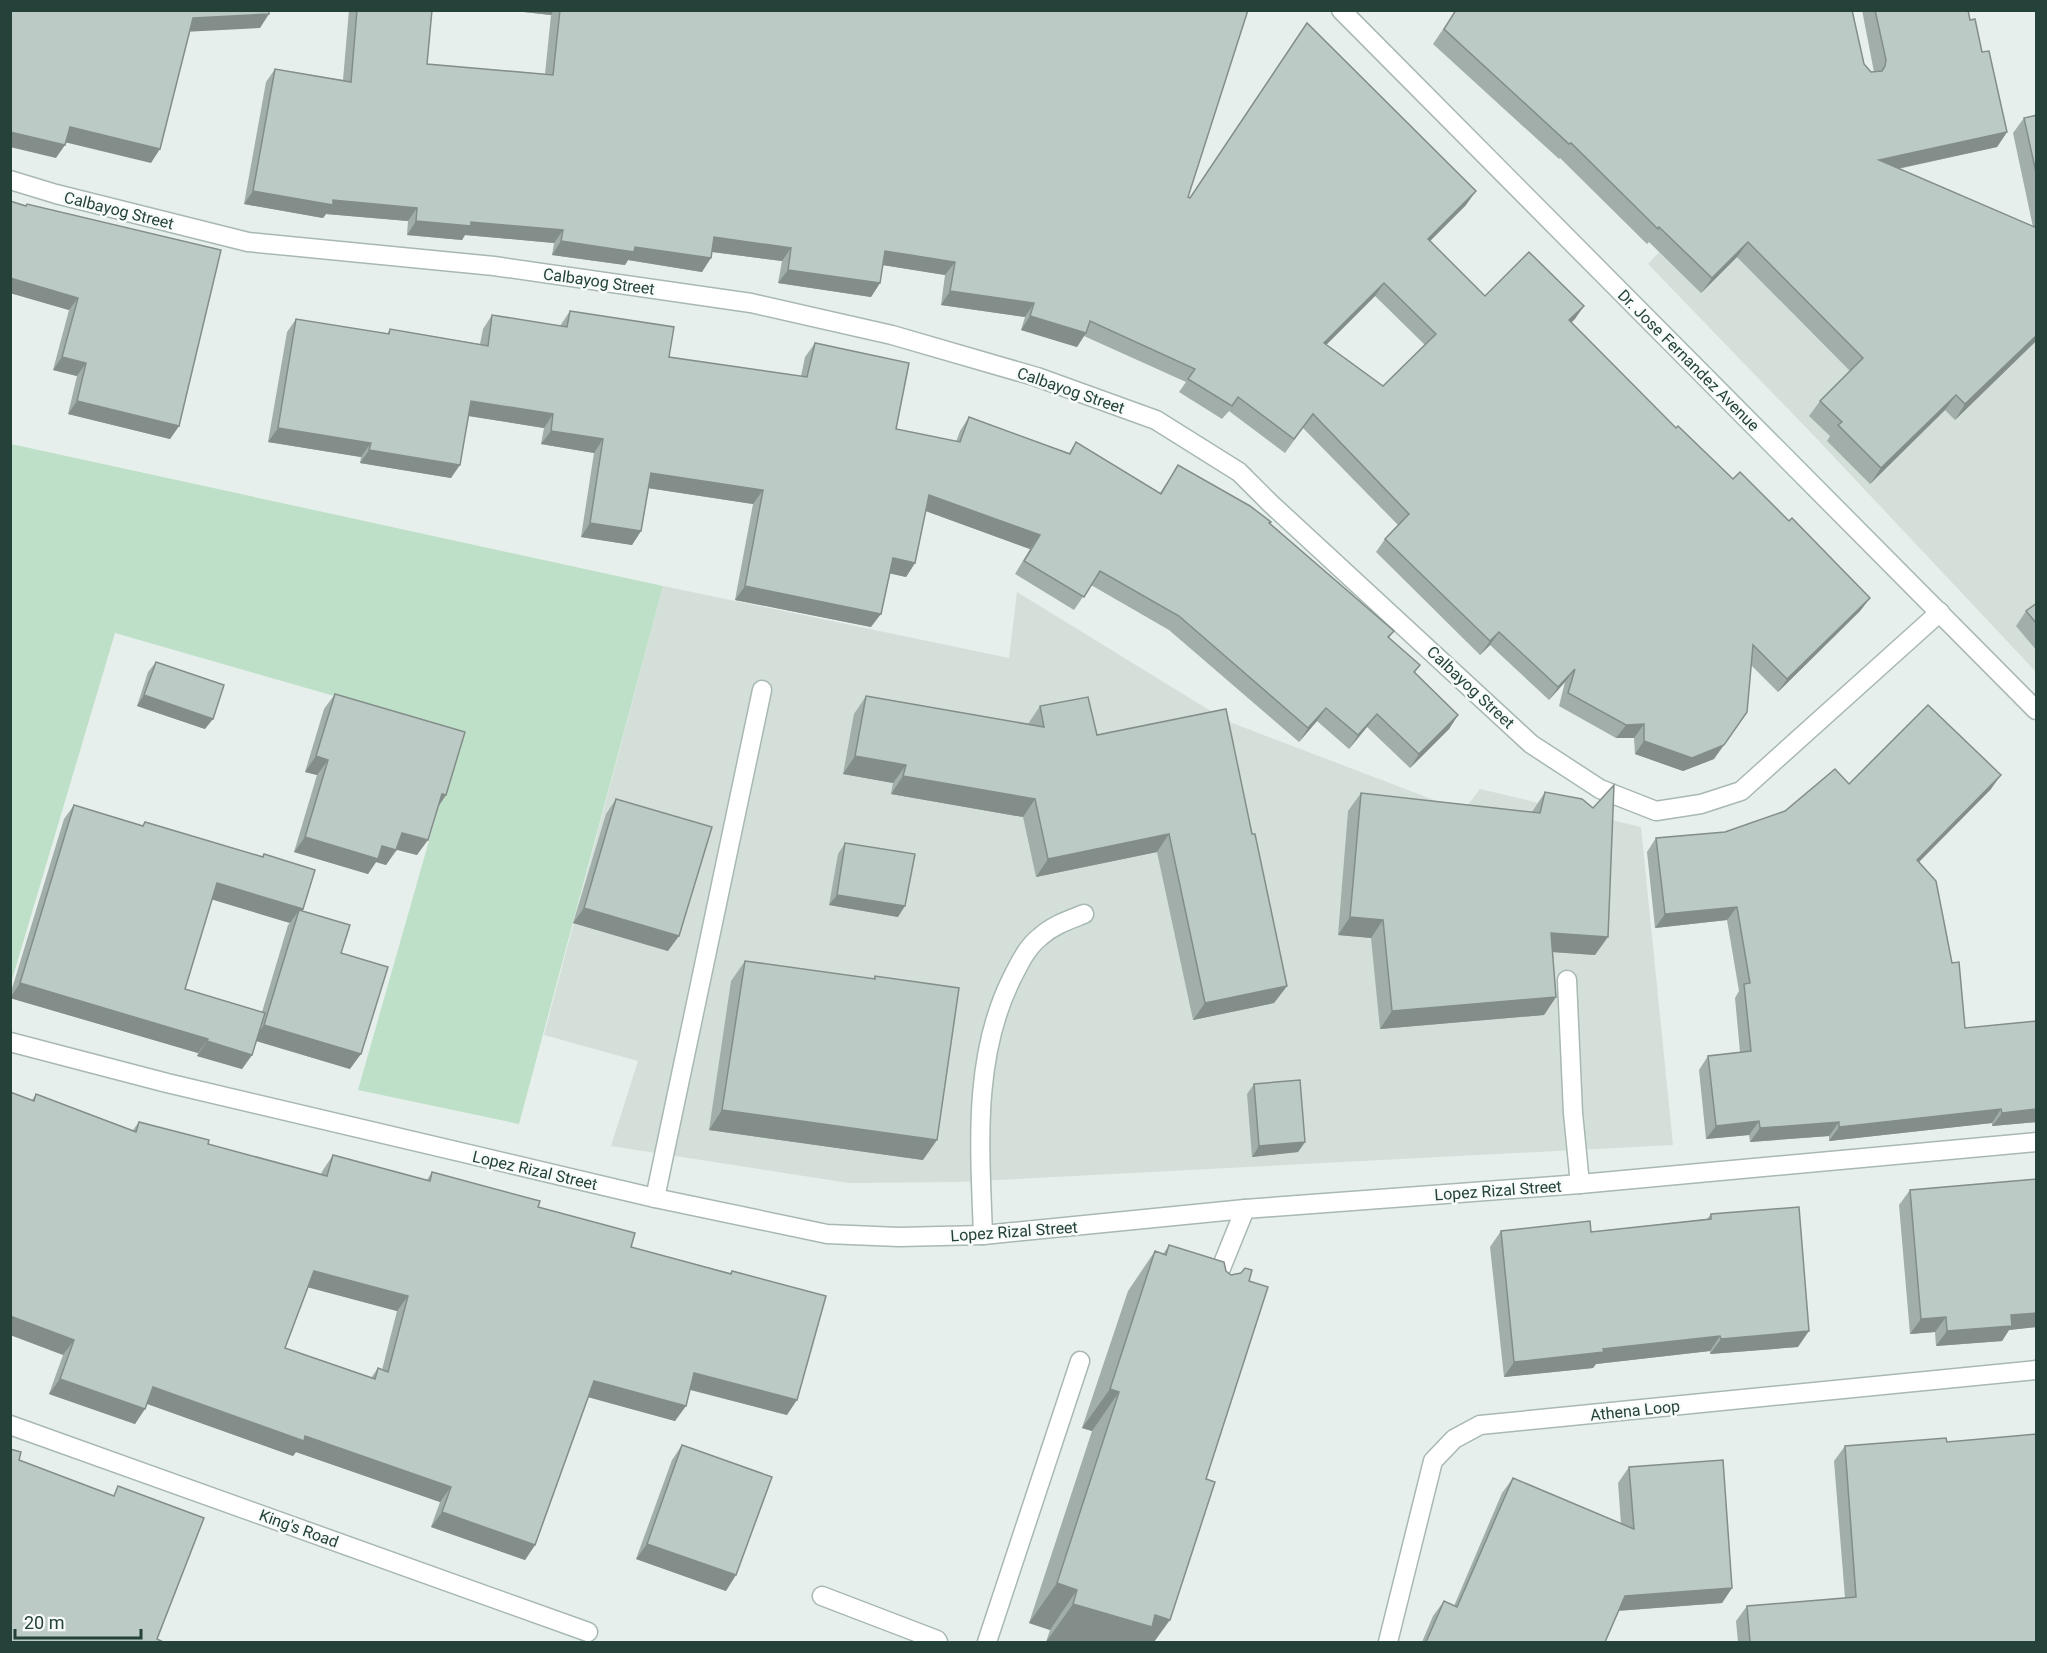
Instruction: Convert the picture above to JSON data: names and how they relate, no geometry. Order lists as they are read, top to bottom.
{
  "streets": {
    "street": [
      "Calbayog Street",
      "Dr. Jose Fernandez Avenue",
      "Lopez Rizal Street",
      "Athena Loop",
      "King's Road"
    ]
  },
  "crossings": [
    ["Calbayog Street", "Dr. Jose Fernandez Avenue"]
  ],
  "scale_bar": "20 m"
}
